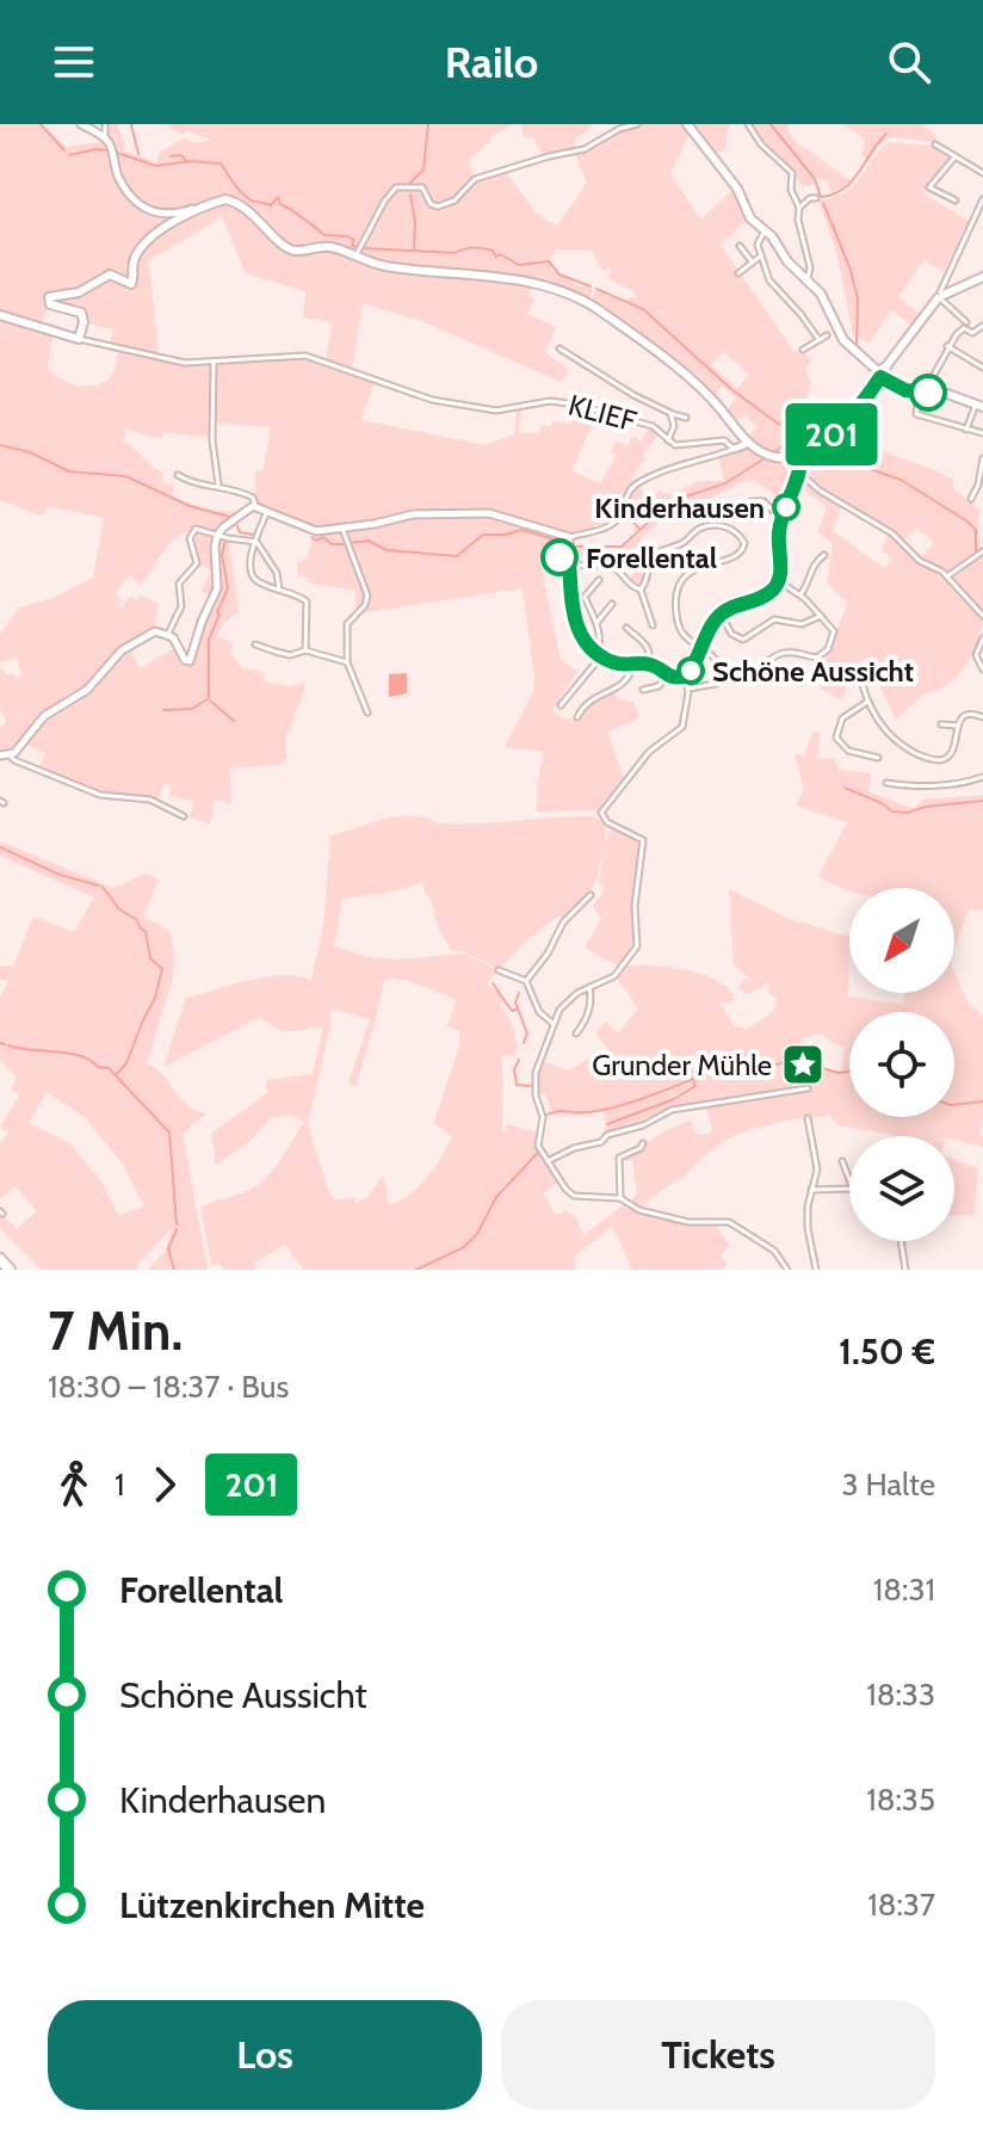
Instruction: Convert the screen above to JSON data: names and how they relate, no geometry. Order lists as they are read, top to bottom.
{
  "streets": {
    "street": ["KLIEF"]
  },
  "places": {
    "other": ["Kinderhausen", "Forellental", "Schöne Aussicht"],
    "place": ["Grunder Mühle"]
  },
  "lines": ["bus line 201"],
  "north": "bottom left",
  "page": {
    "header": "Railo",
    "on_map": "201",
    "heading": ["7 Min.", "18:30 – 18:37 · Bus", "1.50 €"],
    "legs": ["1", "201", "3 Halte"],
    "list": [
      {
        "name": "Forellental",
        "value": "18:31"
      },
      {
        "name": "Schöne Aussicht",
        "value": "18:33"
      },
      {
        "name": "Kinderhausen",
        "value": "18:35"
      },
      {
        "name": "Lützenkirchen Mitte",
        "value": "18:37"
      }
    ],
    "buttons": ["Los", "Tickets"]
  }
}
